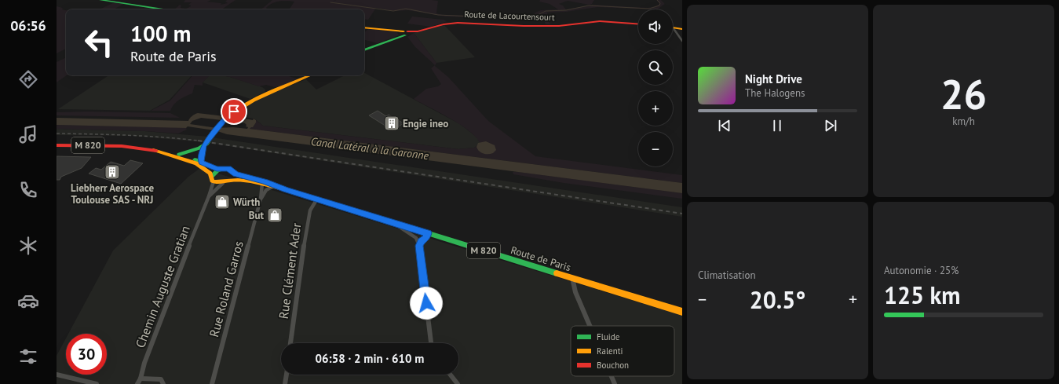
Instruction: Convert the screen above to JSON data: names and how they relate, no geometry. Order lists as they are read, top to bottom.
{
  "streets": {
    "main road": ["Route de Lacourtensourt", "M 820", "Route de Paris"],
    "street": ["Rue Clément Ader", "Chemin Auguste Gratian", "Rue Roland Garros"]
  },
  "crossings": [
    ["Route de Paris", "Rue Clément Ader"],
    ["Route de Paris", "Chemin Auguste Gratian"],
    ["Route de Paris", "Rue Roland Garros"]
  ],
  "water": ["Canal Latéral à la Garonne"],
  "places": {
    "building": ["Engie ineo", "Liebherr Aerospace Toulouse SAS - NRJ"],
    "shop": ["Würth", "But"]
  },
  "legend": ["Fluide", "Ralenti", "Bouchon"],
  "page": {
    "tabs": "06:56",
    "tile": [
      ["26", "km/h"],
      "Climatisation",
      ["Autonomie · 25%", "125 km"]
    ],
    "map_buttons": ["+", "−"],
    "turn": ["100 m", "Route de Paris"],
    "song": ["Night Drive", "The Halogens"],
    "heat": ["−", "20.5°", "+"],
    "limit": "30",
    "trip": "06:58 · 2 min · 610 m"
  }
}
